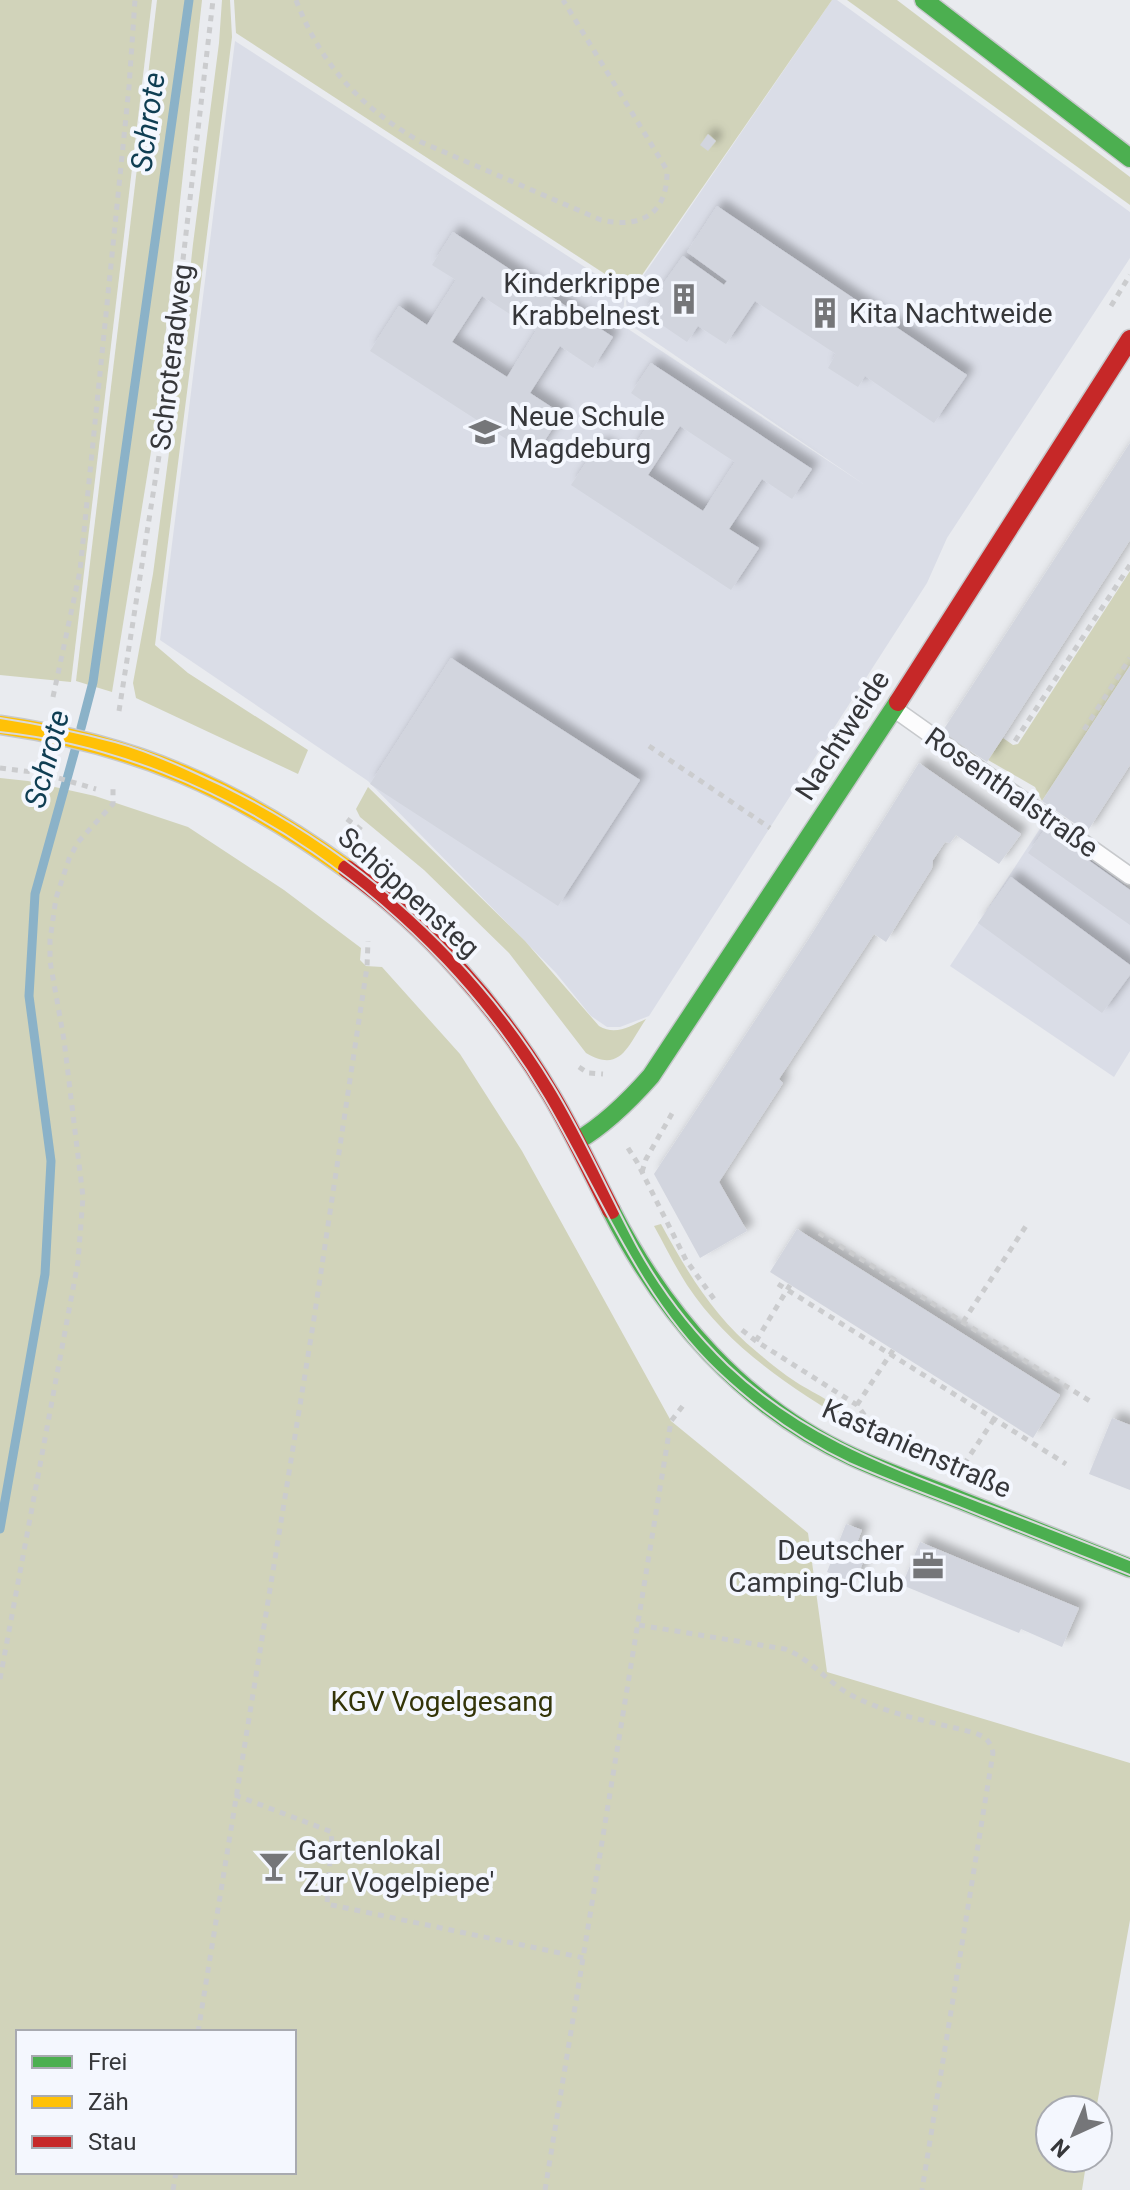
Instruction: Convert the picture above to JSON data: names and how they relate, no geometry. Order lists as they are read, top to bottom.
{
  "streets": {
    "main road": ["Nachtweide", "Schöppensteg", "Kastanienstraße"],
    "lane": ["Rosenthalstraße"],
    "path": ["Schroteradweg"]
  },
  "crossings": [
    ["Nachtweide", "Rosenthalstraße"],
    ["Nachtweide", "Schöppensteg"],
    ["Nachtweide", "Kastanienstraße"],
    ["Schöppensteg", "Kastanienstraße"]
  ],
  "water": ["Schrote"],
  "parks": ["KGV Vogelgesang"],
  "places": {
    "building": ["Kinderkrippe Krabbelnest", "Kita Nachtweide"],
    "school or university": ["Neue Schule Magdeburg"],
    "office": ["Deutscher Camping-Club"],
    "bar": ["Gartenlokal 'Zur Vogelpiepe'"]
  },
  "legend": ["Frei", "Zäh", "Stau"],
  "north": "bottom left"
}
